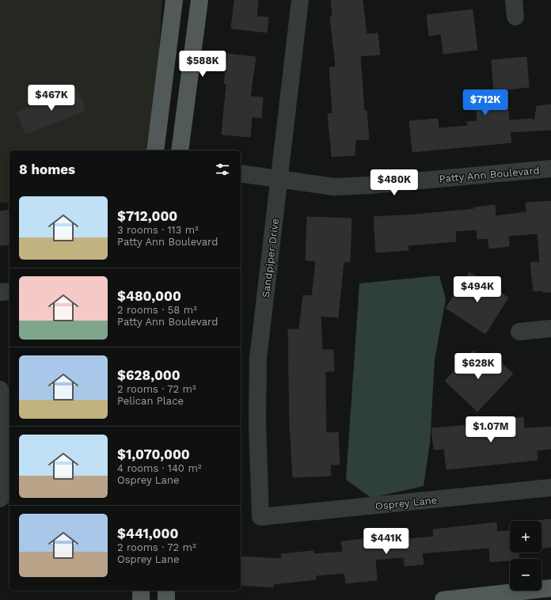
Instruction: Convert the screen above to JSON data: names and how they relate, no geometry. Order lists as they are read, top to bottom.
{
  "streets": {
    "street": ["Patty Ann Boulevard", "Sandpiper Drive", "Osprey Lane"]
  },
  "crossings": [
    ["Patty Ann Boulevard", "Sandpiper Drive"],
    ["Sandpiper Drive", "Osprey Lane"]
  ],
  "page": {
    "price": [
      "$588K",
      "$467K",
      "$712K",
      "$480K",
      "$494K",
      "$628K",
      "$1.07M",
      "$441K"
    ],
    "heading": "8 homes",
    "list": [
      {
        "name": "$712,000",
        "note": "3 rooms · 113 m² · Patty Ann Boulevard"
      },
      {
        "name": "$480,000",
        "note": "2 rooms · 58 m² · Patty Ann Boulevard"
      },
      {
        "name": "$628,000",
        "note": "2 rooms · 72 m² · Pelican Place"
      },
      {
        "name": "$1,070,000",
        "note": "4 rooms · 140 m² · Osprey Lane"
      },
      {
        "name": "$441,000",
        "note": "2 rooms · 72 m² · Osprey Lane"
      }
    ],
    "map_buttons": ["+", "−"]
  }
}
